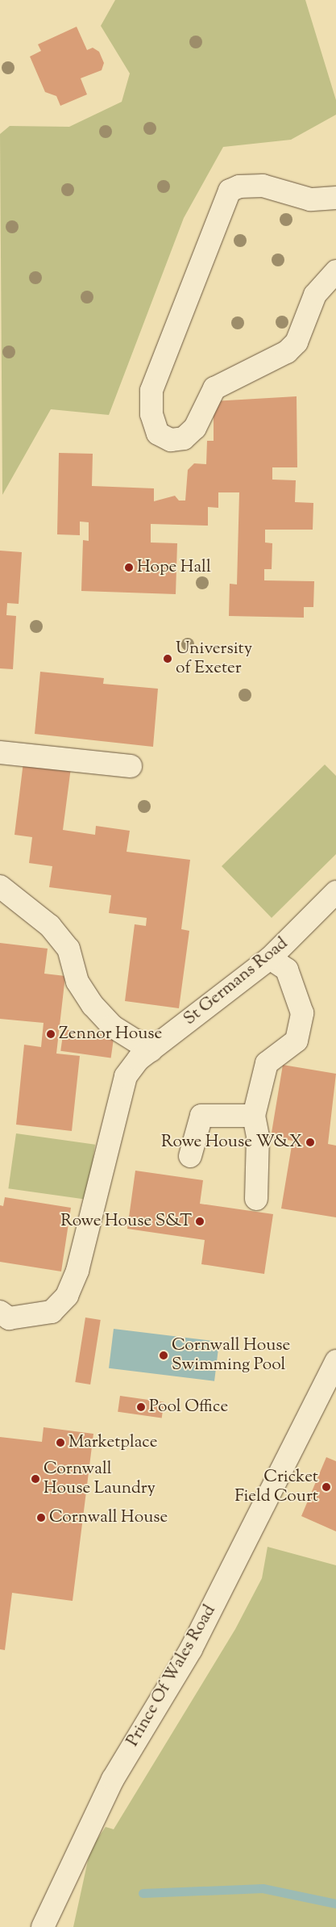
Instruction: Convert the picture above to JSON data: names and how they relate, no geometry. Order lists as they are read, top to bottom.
{
  "streets": {
    "street": ["St Germans Road", "Prince Of Wales Road"]
  },
  "places": [
    "Hope Hall",
    "University of Exeter",
    "Zennor House",
    "Rowe House W&X",
    "Rowe House S&T",
    "Cornwall House Swimming Pool",
    "Pool Office",
    "Marketplace",
    "Cornwall House Laundry",
    "Cricket Field Court",
    "Cornwall House"
  ]
}
